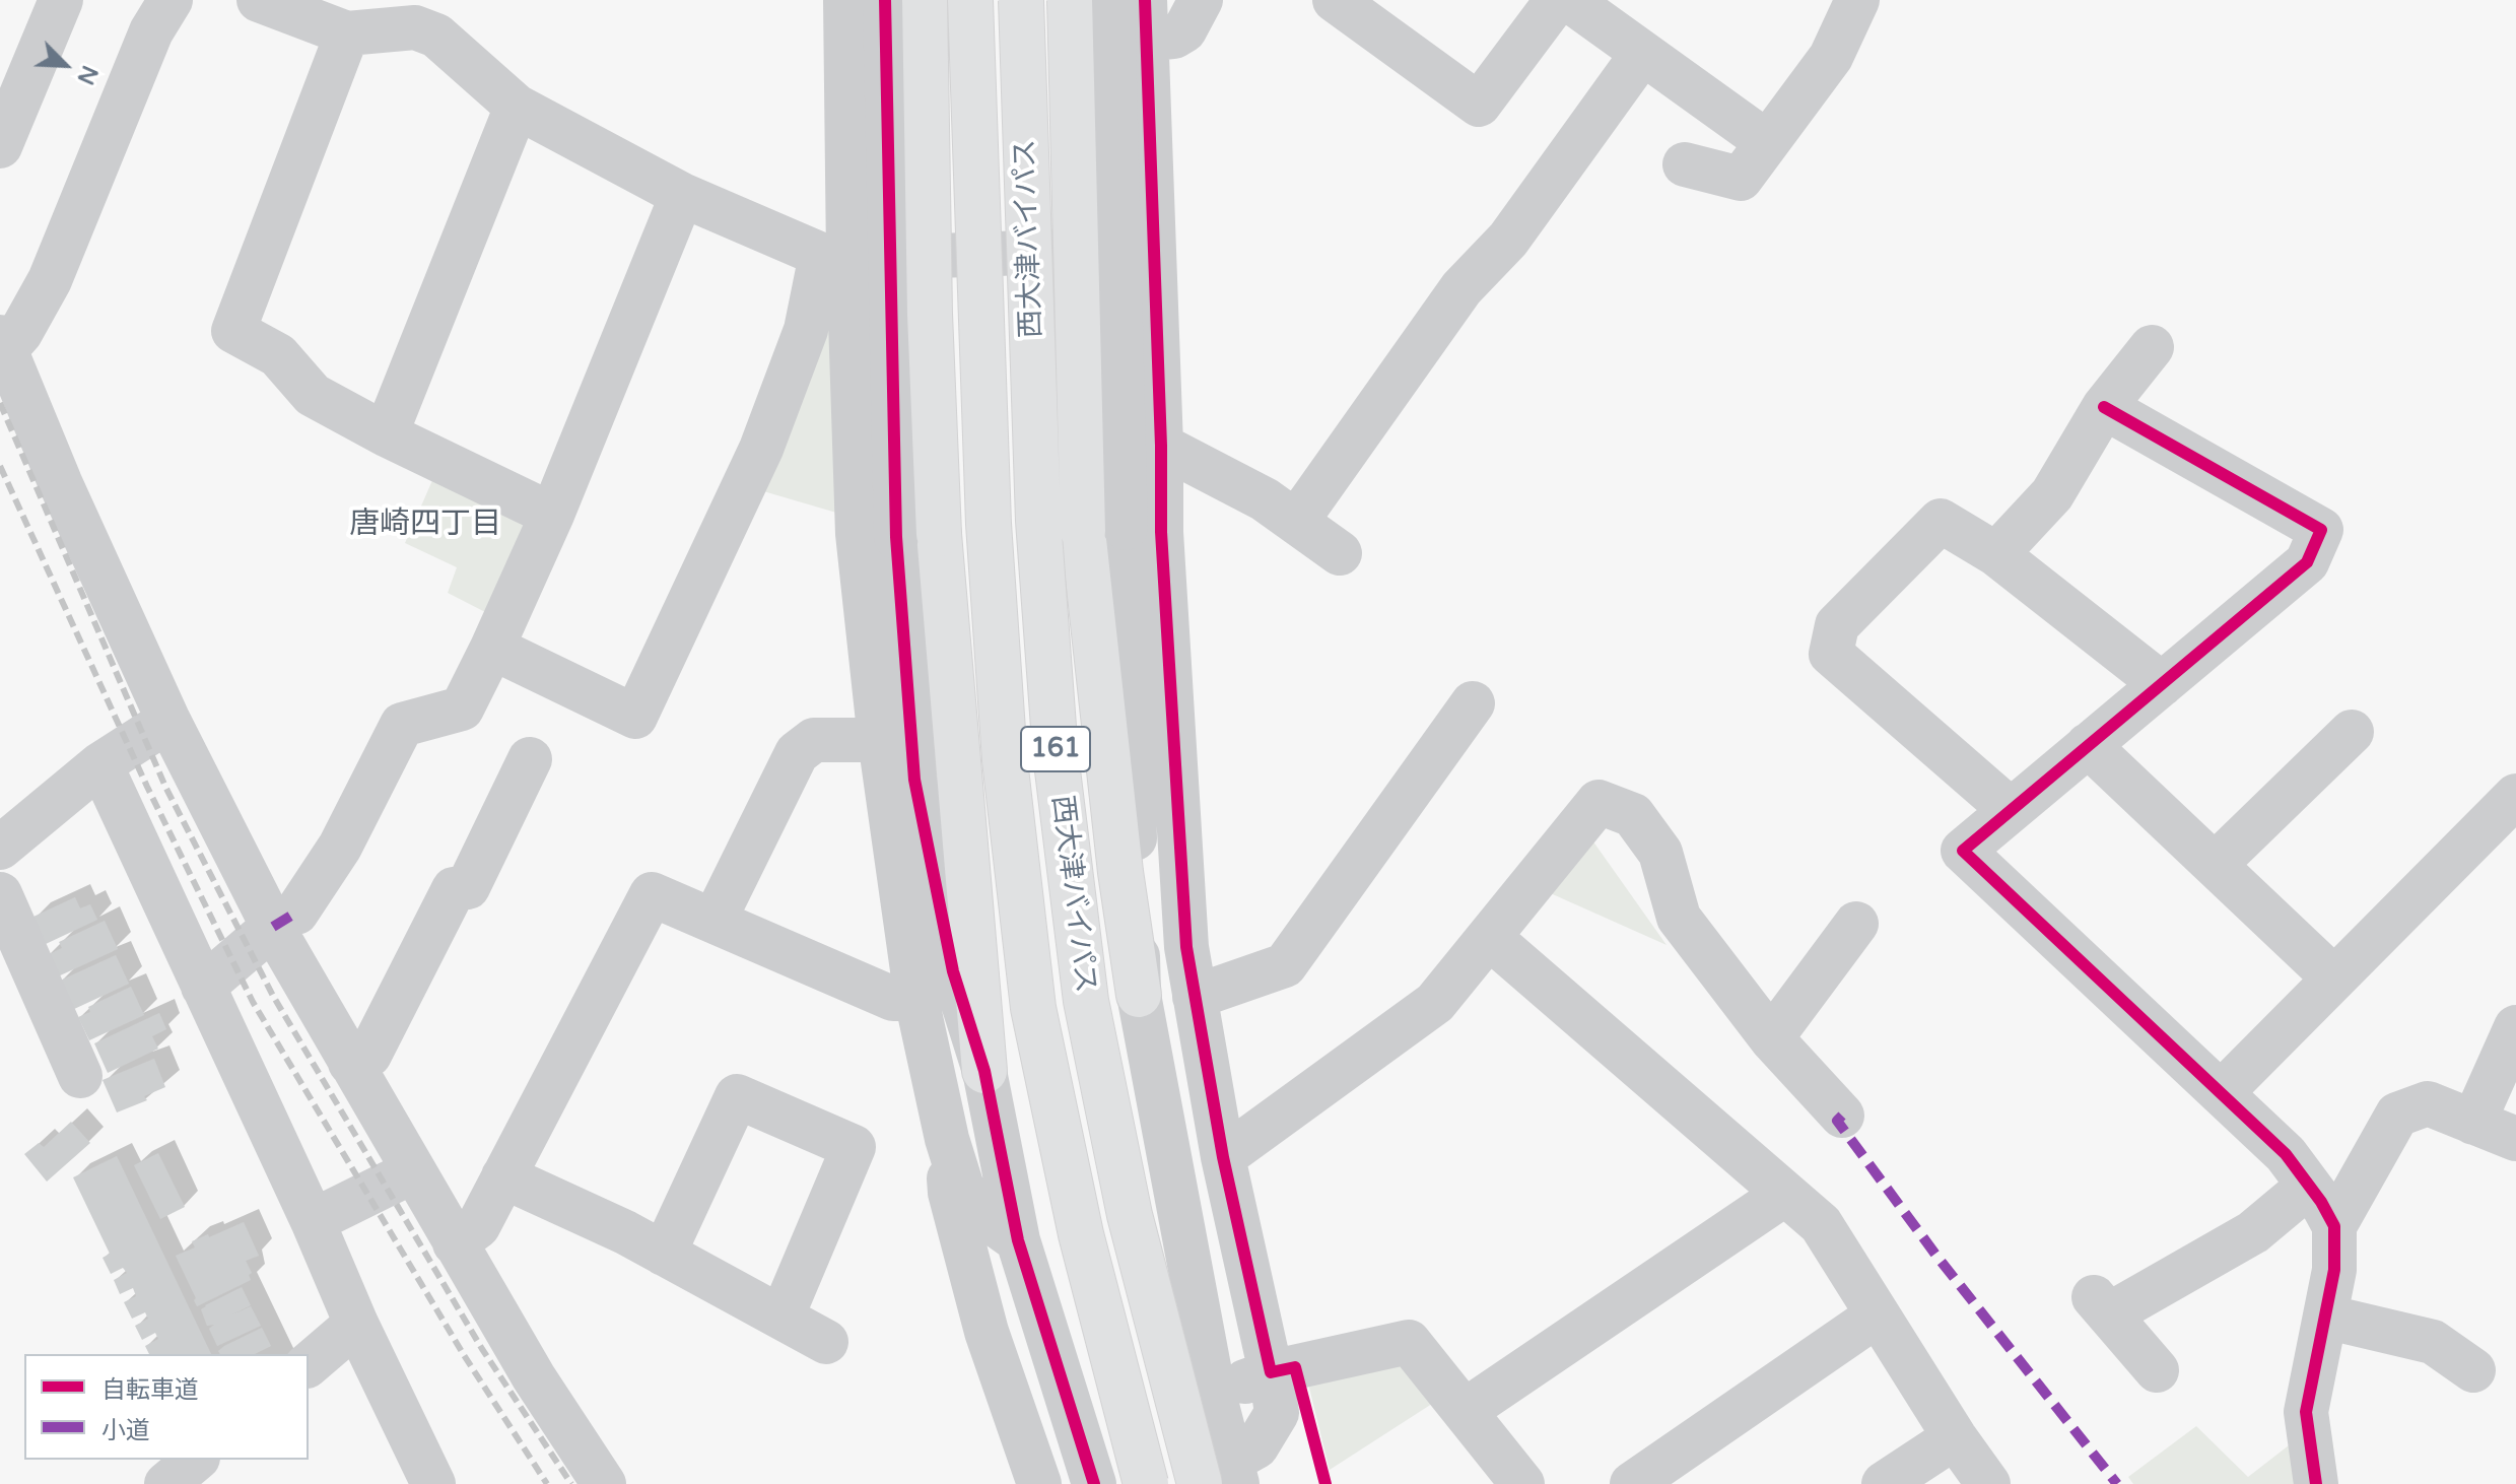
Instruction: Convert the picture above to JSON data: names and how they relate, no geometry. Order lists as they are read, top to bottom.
{
  "streets": {
    "highway": ["西大津バイパス", "161"]
  },
  "districts": ["唐崎四丁目"],
  "legend": ["自転車道", "小道"],
  "north": "bottom right"
}
